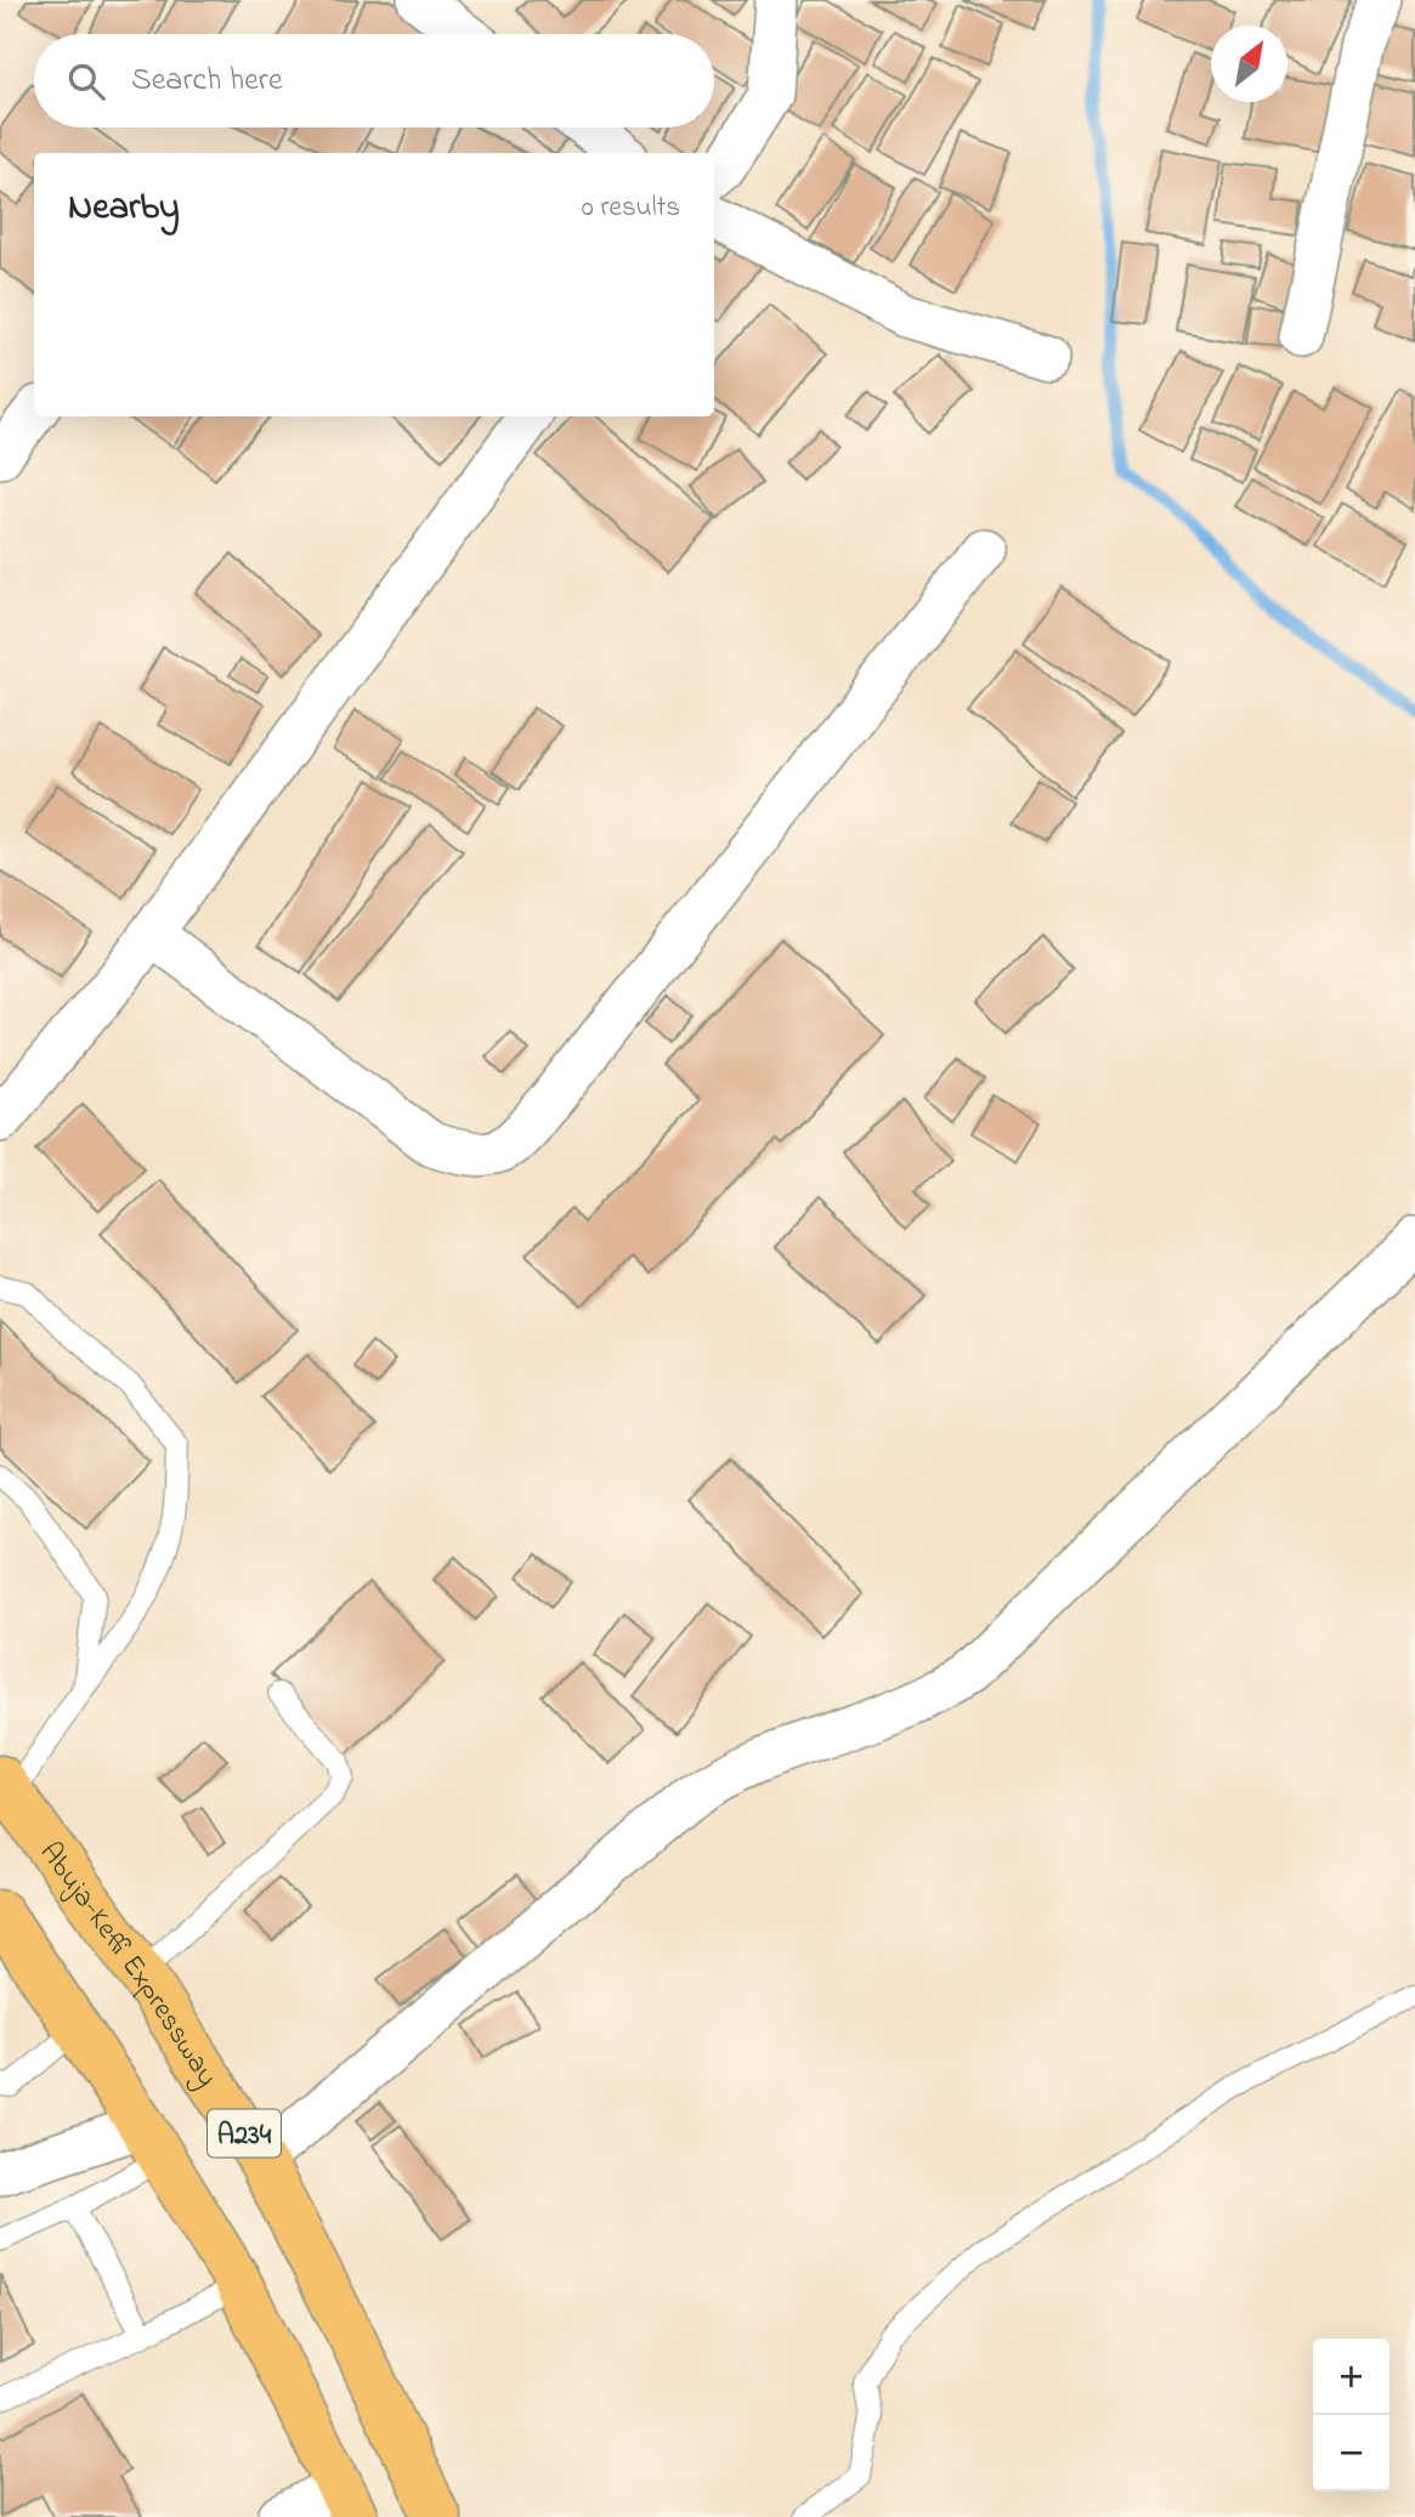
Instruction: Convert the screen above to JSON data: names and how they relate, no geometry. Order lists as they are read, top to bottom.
{
  "streets": {
    "highway": ["Abuja-Keffi Expressway", "A234"]
  },
  "north": "top right",
  "page": {
    "search": "Search here",
    "heading": ["Nearby", "0 results"],
    "map_buttons": ["+", "−"]
  }
}
